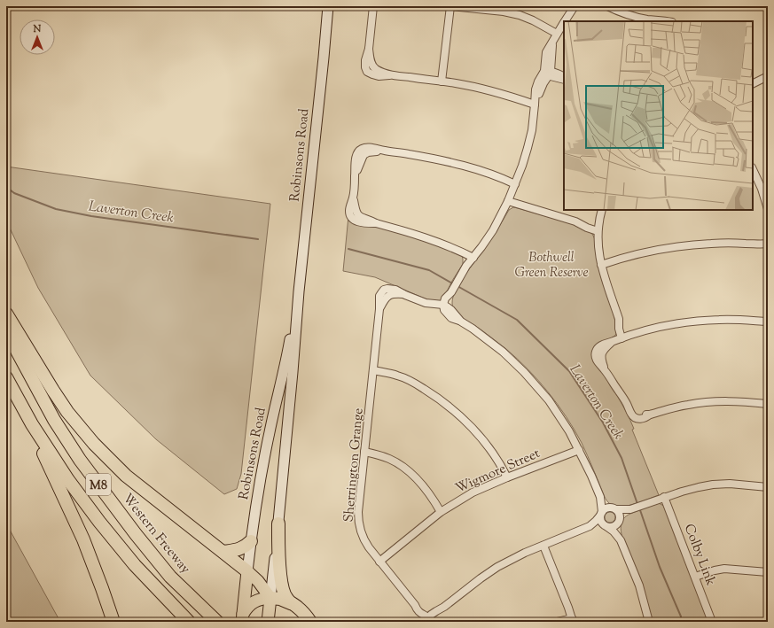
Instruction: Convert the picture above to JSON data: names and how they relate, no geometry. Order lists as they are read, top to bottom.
{
  "streets": {
    "highway": ["Robinsons Road", "M8", "Western Freeway"],
    "street": ["Sherrington Grange", "Wigmore Street", "Colby Link"]
  },
  "crossings": [
    ["Sherrington Grange", "Wigmore Street"]
  ],
  "water": ["Laverton Creek"],
  "parks": ["Bothwell Green Reserve"],
  "north": "top"
}
